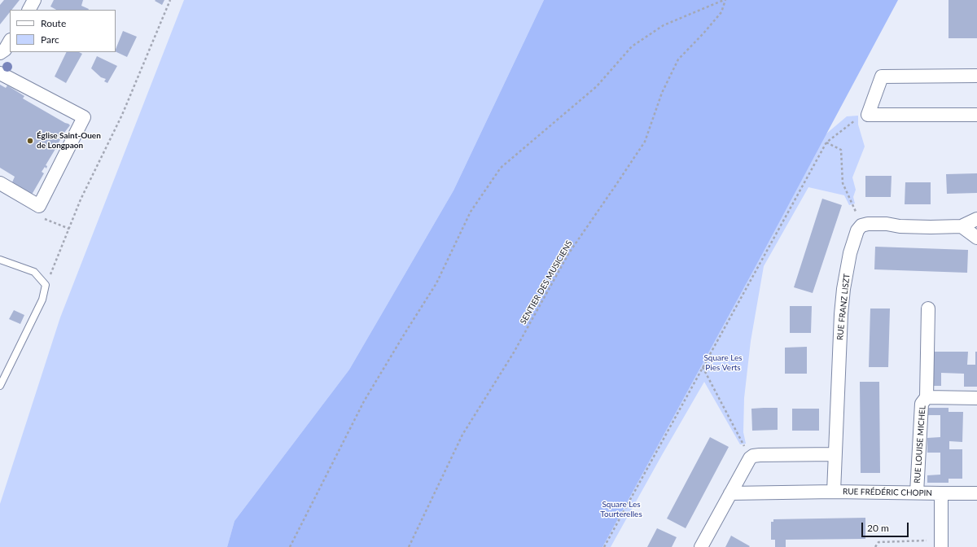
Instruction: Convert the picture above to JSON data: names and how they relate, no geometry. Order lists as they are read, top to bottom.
{
  "streets": {
    "street": ["RUE FRANZ LISZT", "RUE LOUISE MICHEL", "RUE FRÉDÉRIC CHOPIN"],
    "path": ["SENTIER DES MUSICIENS"]
  },
  "crossings": [
    ["RUE FRANZ LISZT", "RUE FRÉDÉRIC CHOPIN"],
    ["RUE LOUISE MICHEL", "RUE FRÉDÉRIC CHOPIN"]
  ],
  "parks": ["Square Les Pies Verts", "Square Les Tourterelles"],
  "places": ["Église Saint-Ouen de Longpaon"],
  "legend": ["Route", "Parc"],
  "scale_bar": "20 m"
}
